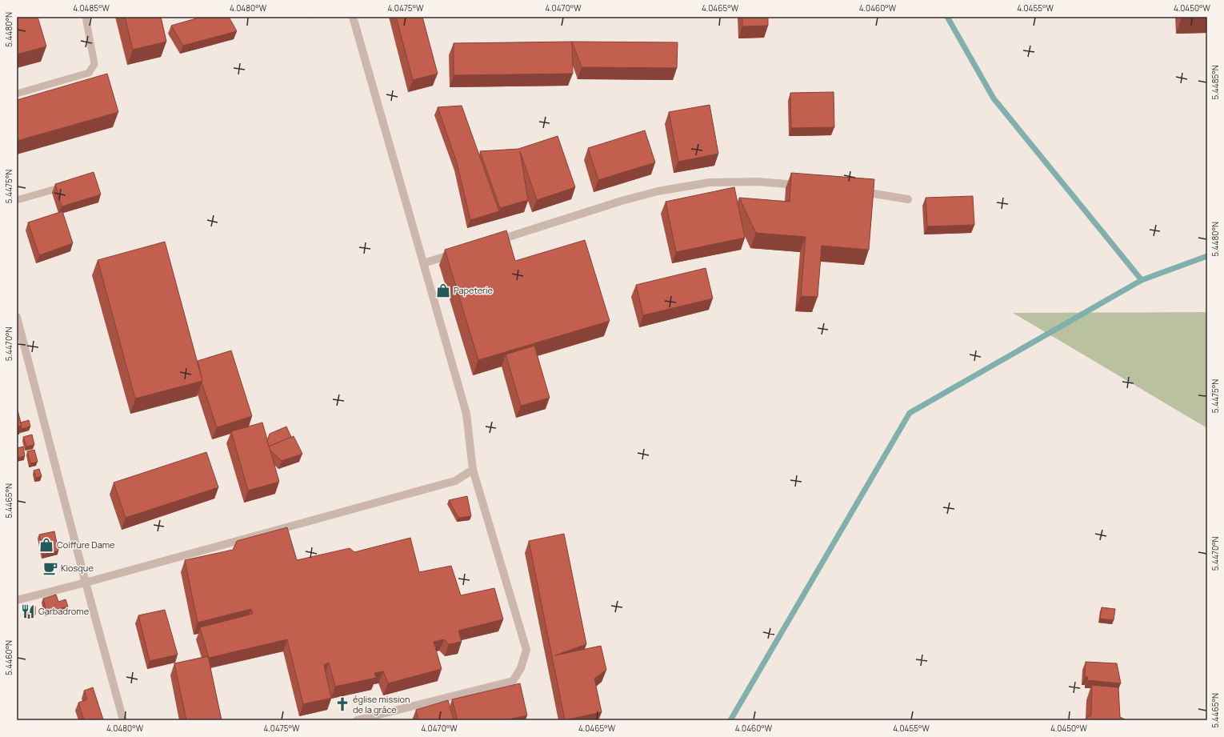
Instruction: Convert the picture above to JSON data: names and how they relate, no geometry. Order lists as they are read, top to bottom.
{
  "places": {
    "shop": ["Papeterie", "Coiffure Dame"],
    "cafe": ["Kiosque"],
    "restaurant": ["Garbadrome"],
    "church": ["église mission de la grâce"]
  },
  "coordinates": [
    "4.0485°W",
    "4.0480°W",
    "4.0475°W",
    "4.0470°W",
    "4.0465°W",
    "4.0460°W",
    "4.0455°W",
    "4.0450°W",
    "5.4480°N",
    "5.4485°N",
    "5.4475°N",
    "5.4470°N",
    "5.4465°N",
    "5.4460°N"
  ]
}
